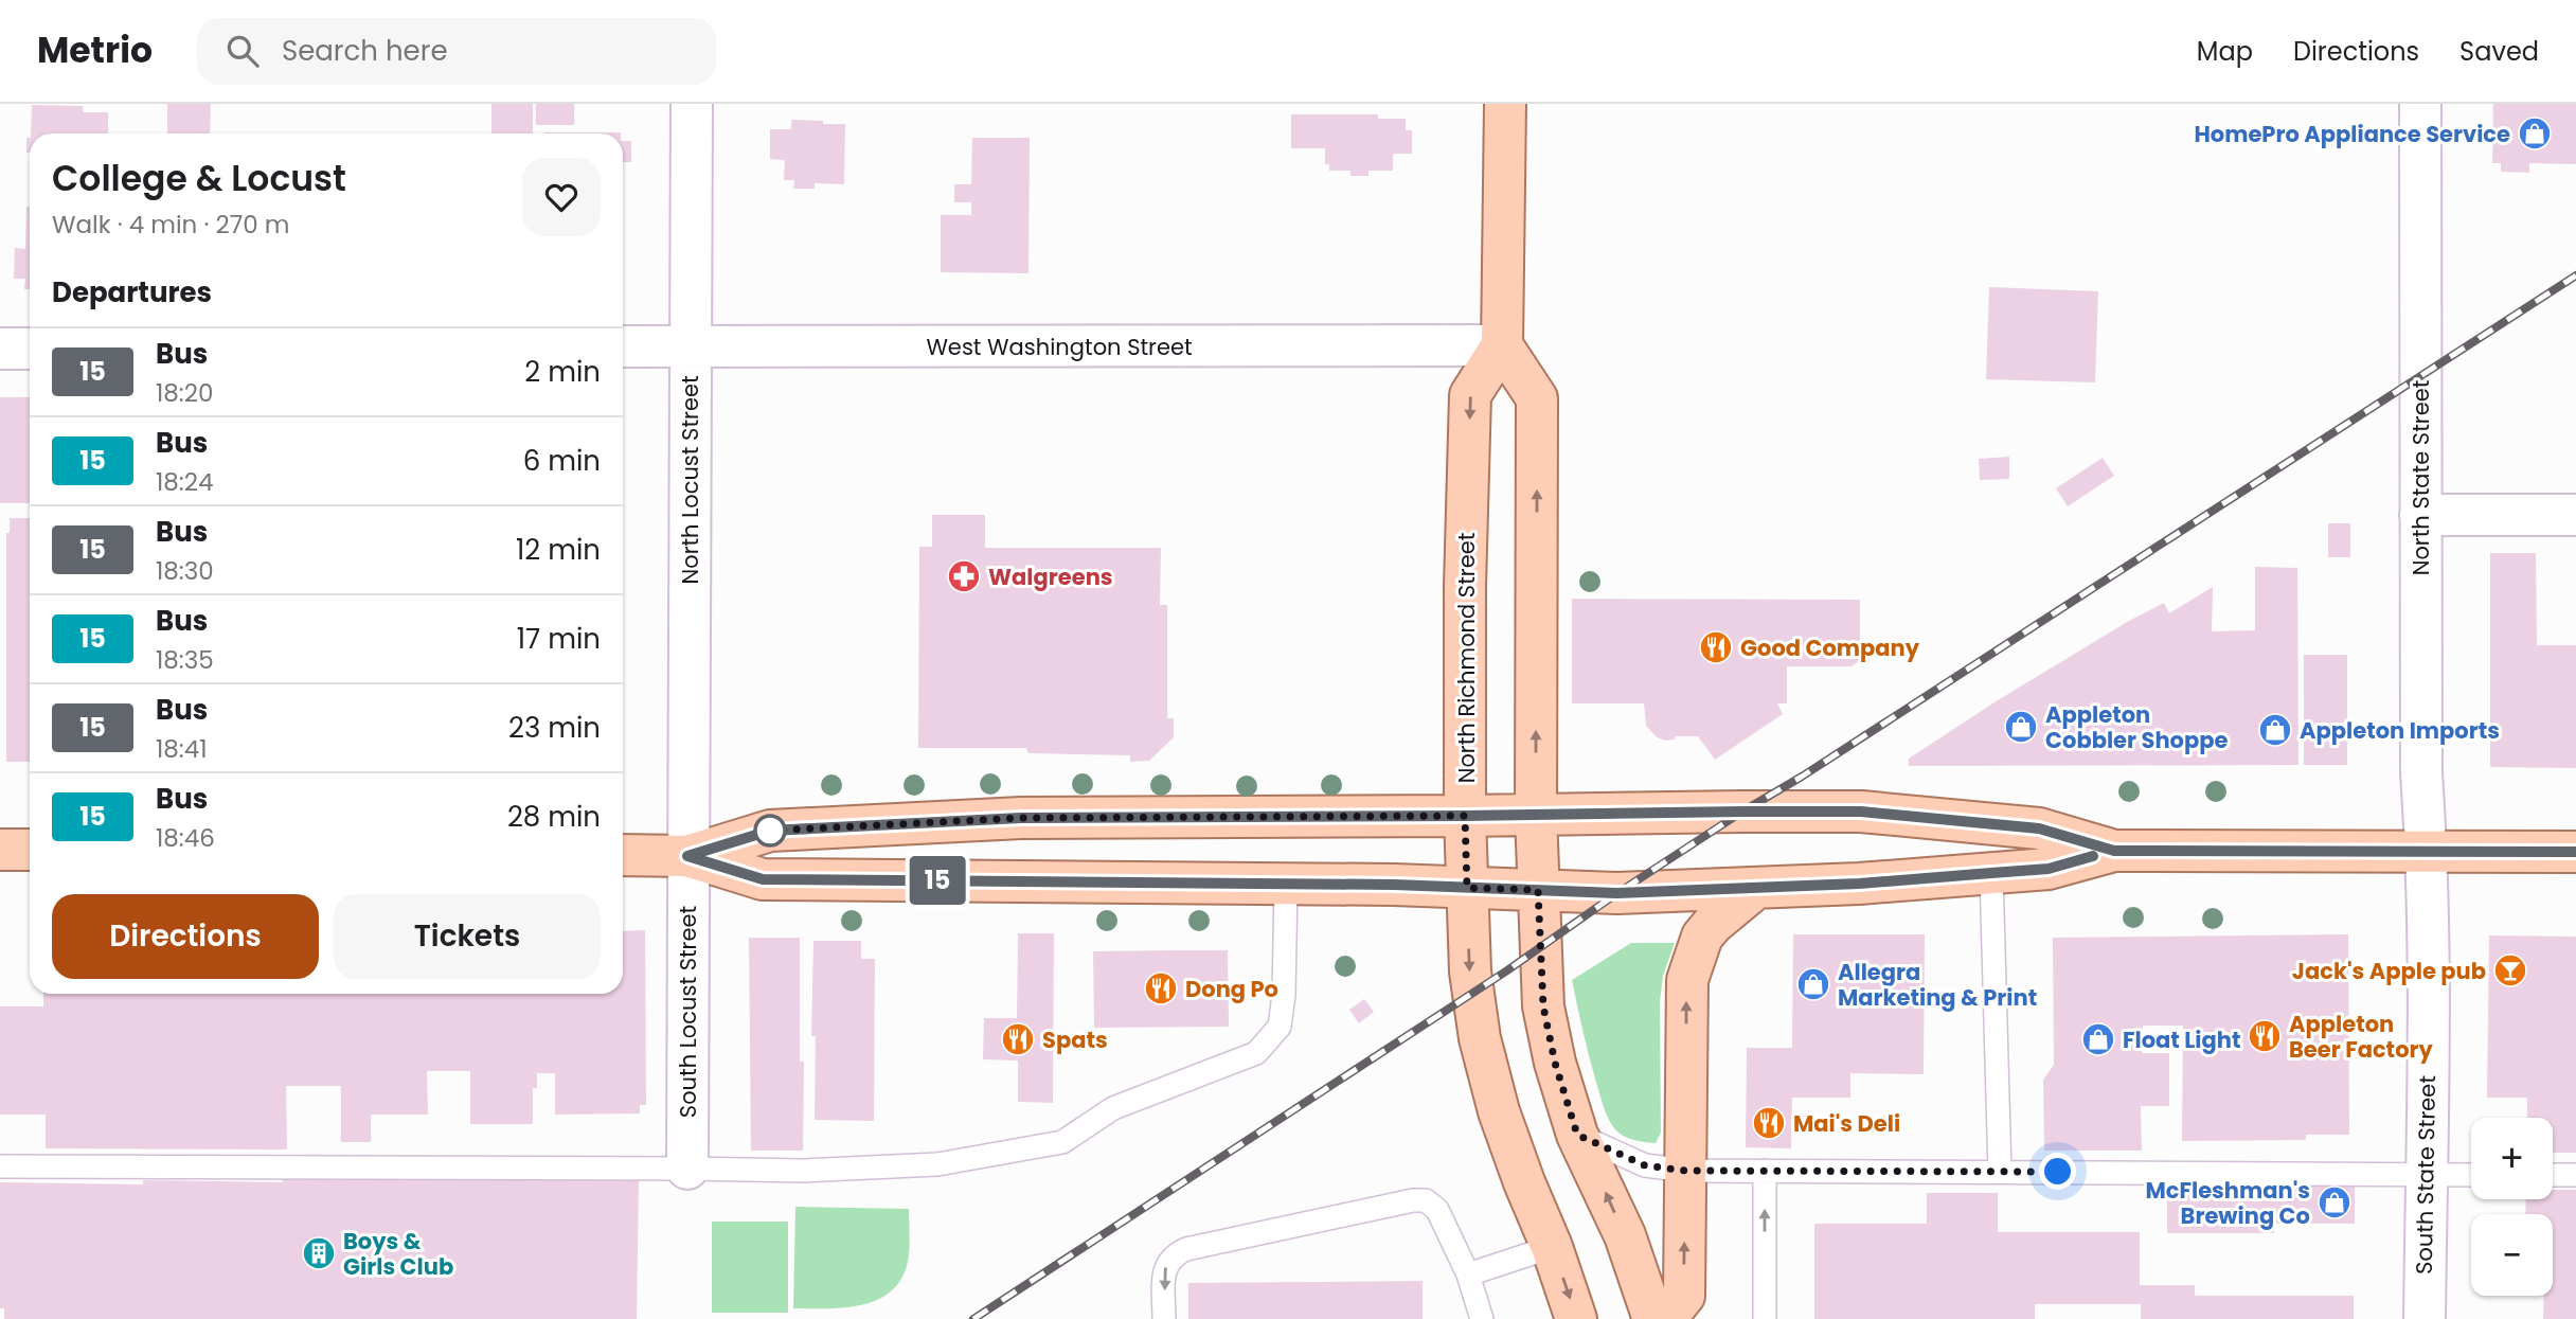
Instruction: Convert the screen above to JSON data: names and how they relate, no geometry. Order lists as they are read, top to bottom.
{
  "streets": {
    "main road": ["North Richmond Street"],
    "street": [
      "West Washington Street",
      "North State Street",
      "North Locust Street",
      "South Locust Street",
      "South State Street"
    ]
  },
  "crossings": [
    ["West Washington Street", "North Locust Street"],
    ["West Washington Street", "North Richmond Street"],
    ["North State Street", "South State Street"],
    ["North Locust Street", "South Locust Street"]
  ],
  "places": {
    "shop": [
      "HomePro Appliance Service",
      "Appleton Cobbler Shoppe",
      "Appleton Imports",
      "Allegra Marketing & Print",
      "Float Light",
      "McFleshman's Brewing Co"
    ],
    "pharmacy": ["Walgreens"],
    "restaurant": [
      "Good Company",
      "Dong Po",
      "Appleton Beer Factory",
      "Spats",
      "Mai's Deli"
    ],
    "bar": ["Jack's Apple pub"],
    "building": ["Boys & Girls Club"]
  },
  "lines": ["bus line 15"],
  "page": {
    "header": "Metrio",
    "search": "Search here",
    "nav": ["Map", "Directions", "Saved"],
    "on_map": "15",
    "heading": [
      ["College & Locust", "Walk · 4 min · 270 m"],
      "Departures"
    ],
    "list": [
      {
        "mark": "15",
        "name": "Bus",
        "note": "18:20",
        "value": "2 min"
      },
      {
        "mark": "15",
        "name": "Bus",
        "note": "18:24",
        "value": "6 min"
      },
      {
        "mark": "15",
        "name": "Bus",
        "note": "18:30",
        "value": "12 min"
      },
      {
        "mark": "15",
        "name": "Bus",
        "note": "18:35",
        "value": "17 min"
      },
      {
        "mark": "15",
        "name": "Bus",
        "note": "18:41",
        "value": "23 min"
      },
      {
        "mark": "15",
        "name": "Bus",
        "note": "18:46",
        "value": "28 min"
      }
    ],
    "buttons": ["Directions", "Tickets"],
    "map_buttons": ["+", "−"]
  }
}
